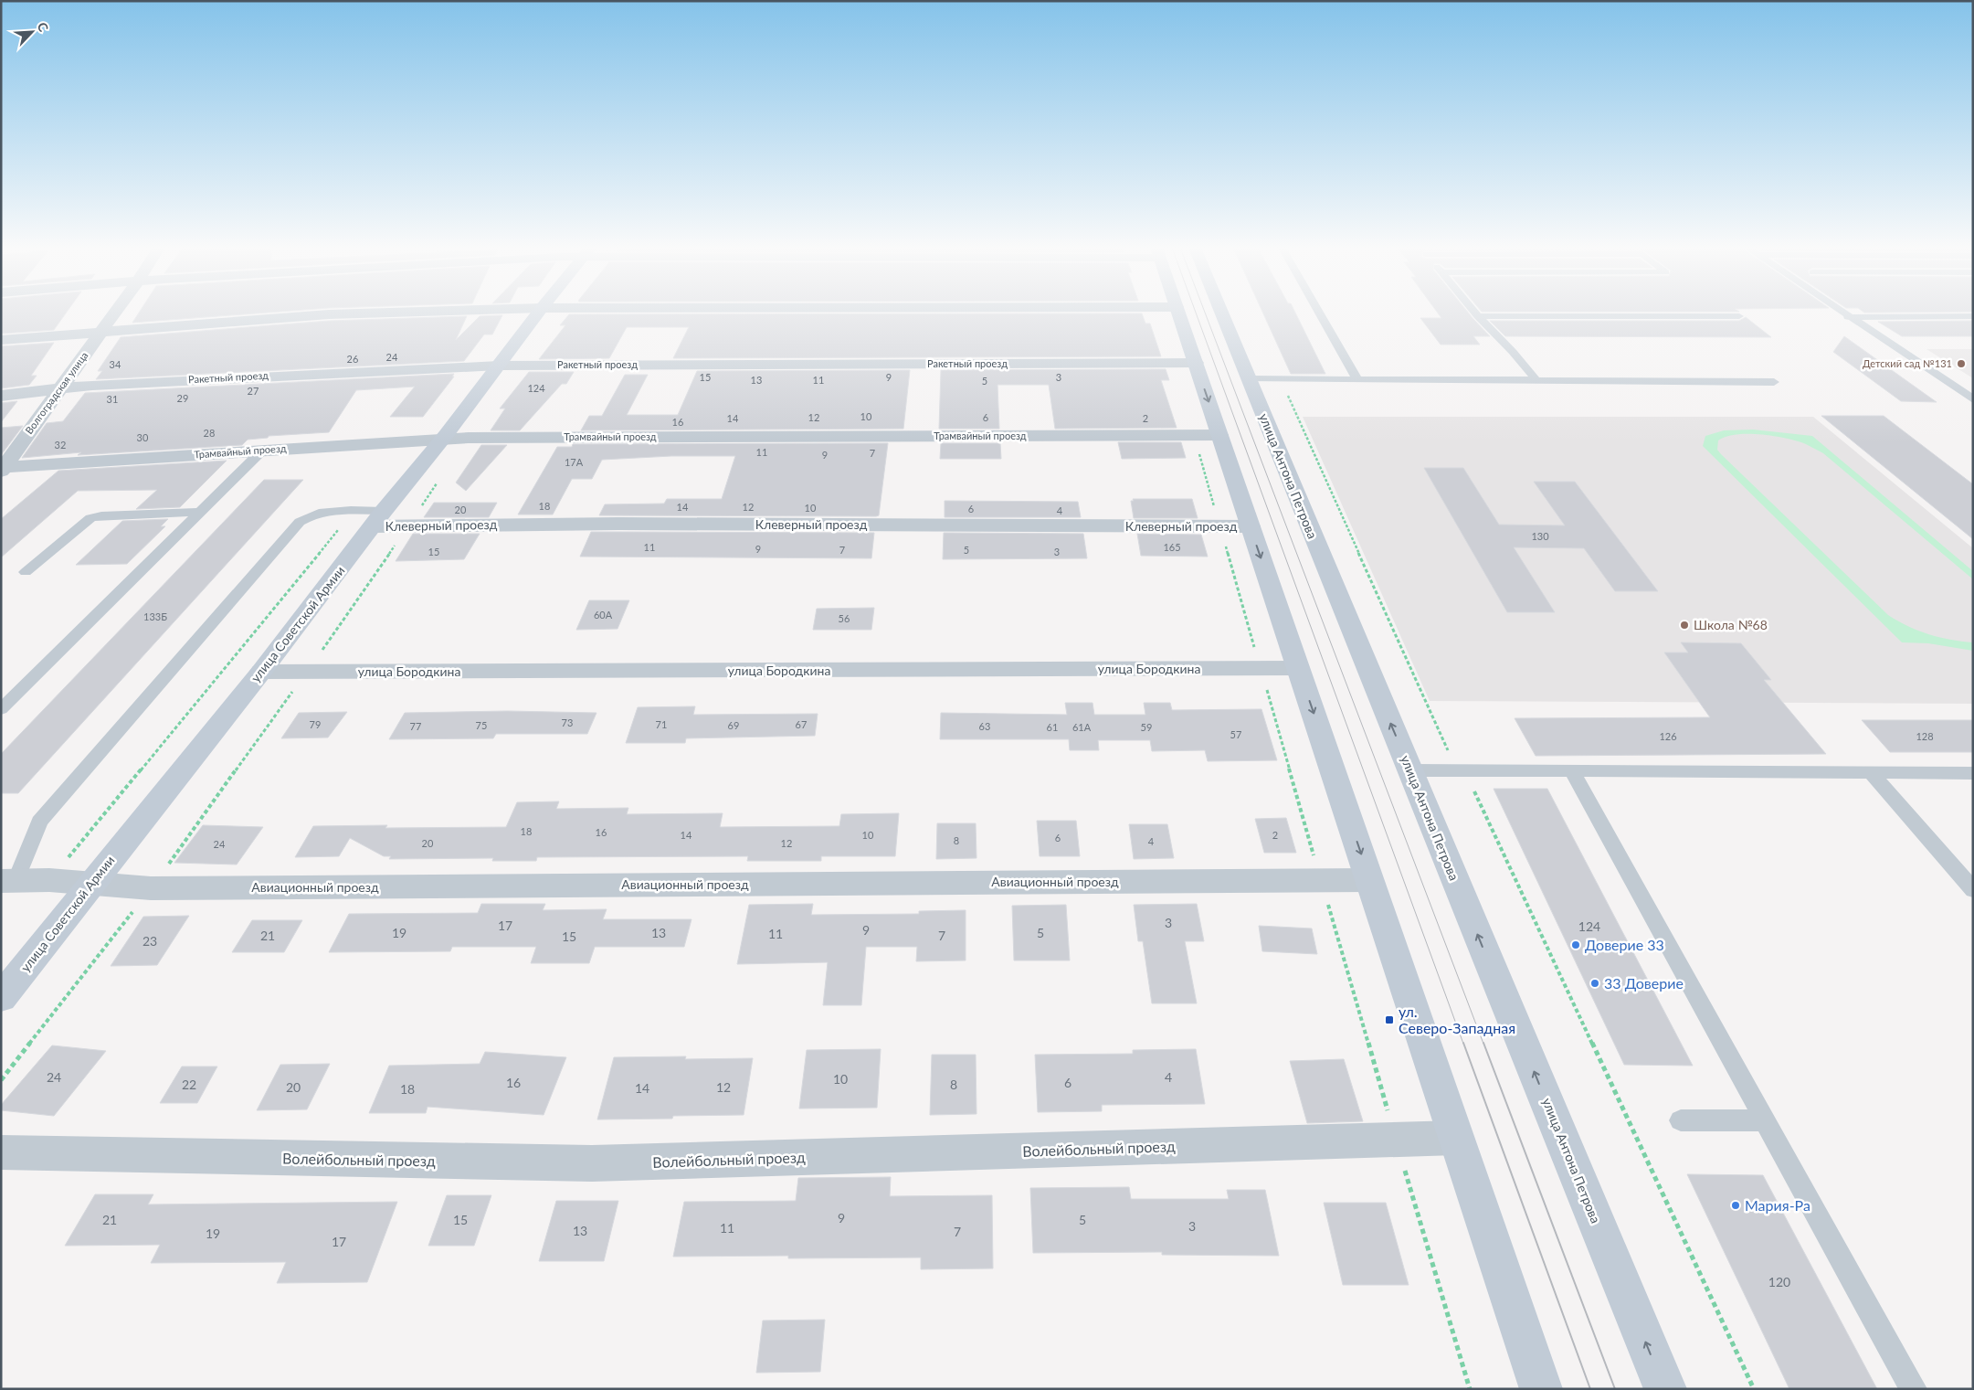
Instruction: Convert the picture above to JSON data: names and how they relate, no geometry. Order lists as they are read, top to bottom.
{
  "streets": {
    "main road": ["улица Антона Петрова", "улица Советской Армии"],
    "street": [
      "Ракетный проезд",
      "Волгоградская улица",
      "Трамвайный проезд",
      "Клеверный проезд",
      "улица Бородкина",
      "Авиационный проезд",
      "Волейбольный проезд"
    ]
  },
  "crossings": [
    ["Ракетный проезд", "Волгоградская улица"],
    ["Ракетный проезд", "улица Советской Армии"],
    ["Волгоградская улица", "Трамвайный проезд"],
    ["Трамвайный проезд", "улица Советской Армии"],
    ["Клеверный проезд", "улица Советской Армии"],
    ["улица Советской Армии", "улица Бородкина"],
    ["улица Советской Армии", "Авиационный проезд"]
  ],
  "places": {
    "other": [
      "Детский сад №131",
      "Школа №68",
      "Доверие 33",
      "33 Доверие",
      "Мария-Ра"
    ],
    "transit": ["ул. Северо-Западная"]
  },
  "house_numbers": [
    "24",
    "26",
    "34",
    "15",
    "9",
    "3",
    "13",
    "11",
    "5",
    "124",
    "27",
    "29",
    "31",
    "10",
    "12",
    "6",
    "14",
    "2",
    "16",
    "28",
    "30",
    "32",
    "11",
    "7",
    "9",
    "17А",
    "18",
    "14",
    "12",
    "10",
    "6",
    "20",
    "4",
    "130",
    "11",
    "165",
    "9",
    "7",
    "5",
    "15",
    "3",
    "60А",
    "133Б",
    "56",
    "73",
    "79",
    "71",
    "67",
    "75",
    "69",
    "77",
    "63",
    "61",
    "61А",
    "59",
    "57",
    "126",
    "128",
    "18",
    "16",
    "14",
    "10",
    "2",
    "6",
    "8",
    "4",
    "20",
    "12",
    "24",
    "3",
    "17",
    "124",
    "9",
    "19",
    "13",
    "5",
    "11",
    "21",
    "7",
    "15",
    "23",
    "24",
    "4",
    "10",
    "16",
    "6",
    "22",
    "8",
    "20",
    "12",
    "14",
    "18",
    "9",
    "21",
    "15",
    "5",
    "3",
    "11",
    "13",
    "7",
    "19",
    "17",
    "120"
  ],
  "north": "top right"
}
